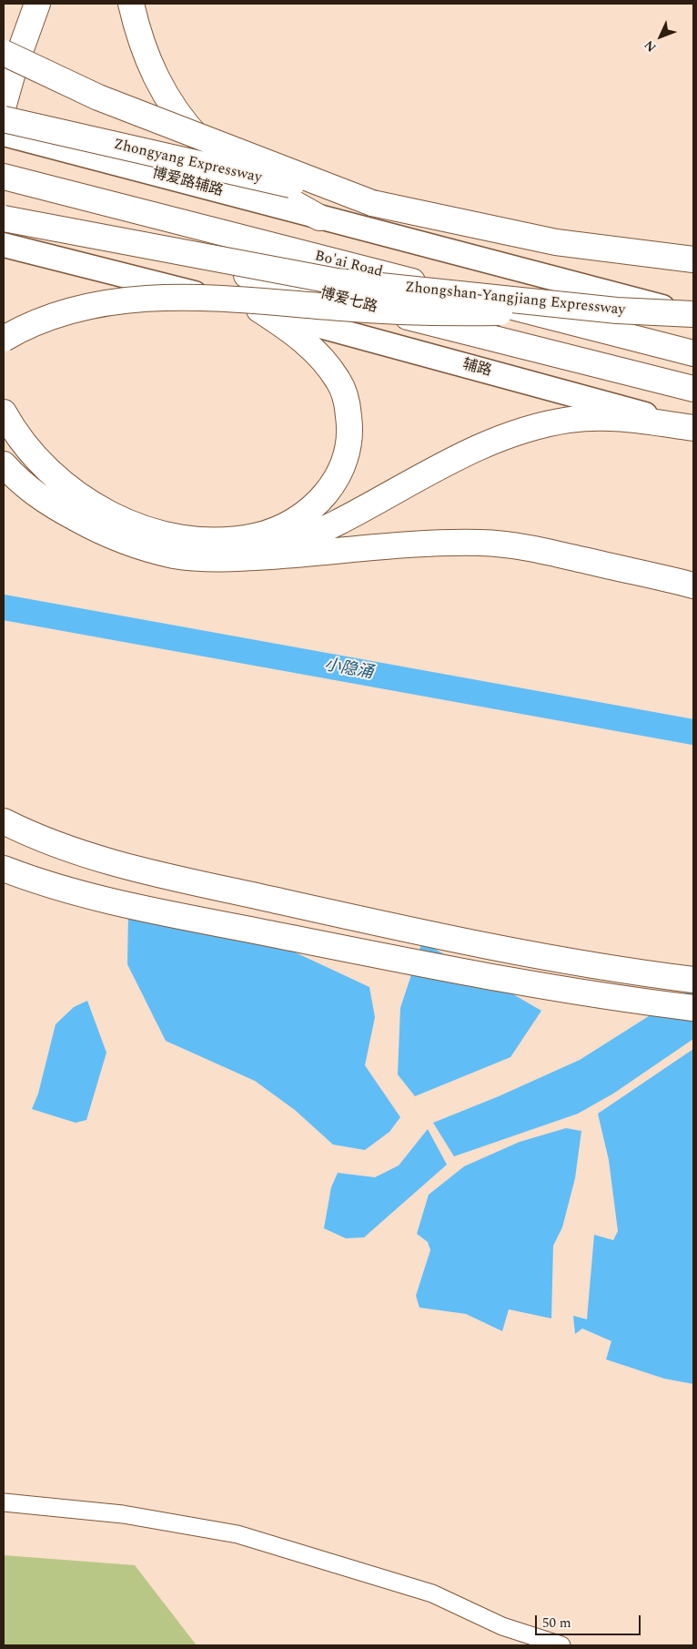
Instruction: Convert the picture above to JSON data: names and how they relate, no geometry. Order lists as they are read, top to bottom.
{
  "streets": {
    "highway": [
      "Zhongyang Expressway",
      "Bo'ai Road",
      "Zhongshan-Yangjiang Expressway",
      "博爱七路"
    ],
    "street": ["博爱路辅路", "辅路"]
  },
  "crossings": [
    ["博爱路辅路", "Zhongshan-Yangjiang Expressway"]
  ],
  "water": ["小隐涌"],
  "scale_bar": "50 m",
  "north": "bottom left"
}
